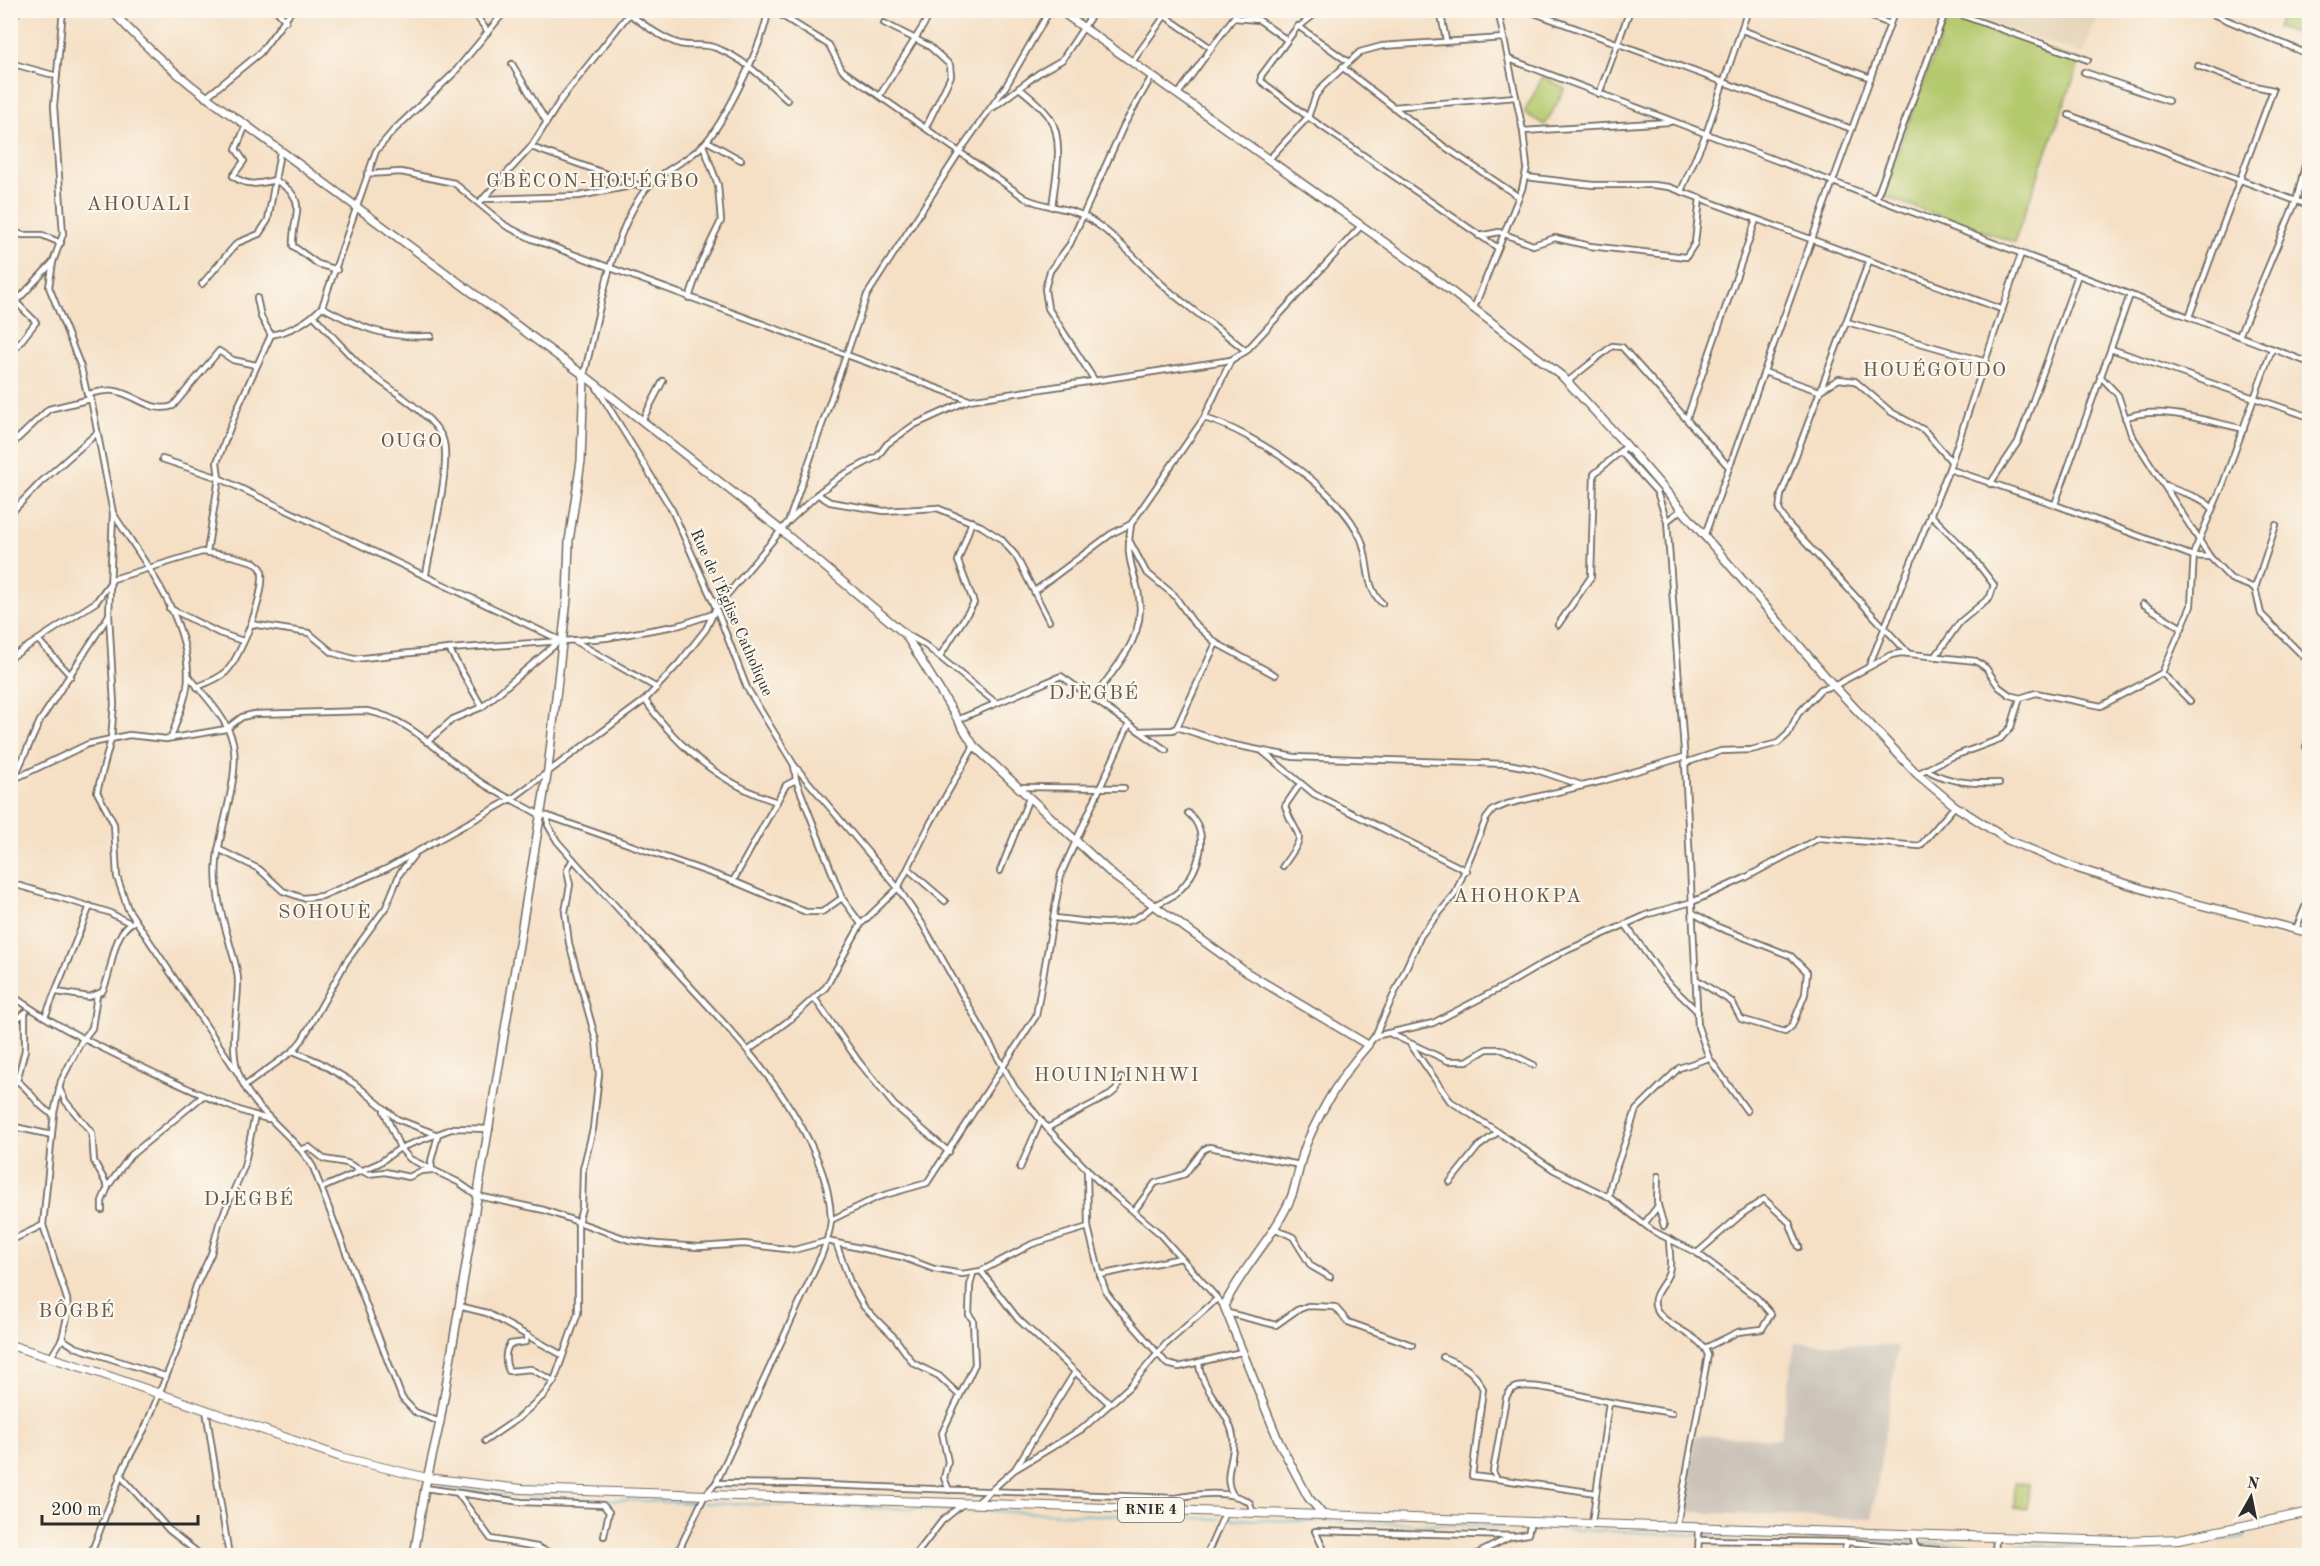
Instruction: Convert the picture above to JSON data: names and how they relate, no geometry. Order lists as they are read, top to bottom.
{
  "streets": {
    "main road": ["RNIE 4"],
    "street": ["Rue de l'Église Catholique"]
  },
  "districts": [
    "GBÈCON-HOUÉGBO",
    "AHOUALI",
    "HOUÉGOUDO",
    "OUGO",
    "DJÈGBÉ",
    "AHOHOKPA",
    "SOHOUÈ",
    "HOUINLINHWI",
    "DJÈGBÉ",
    "BÔGBÉ"
  ],
  "scale_bar": "200 m",
  "north": "top"
}
